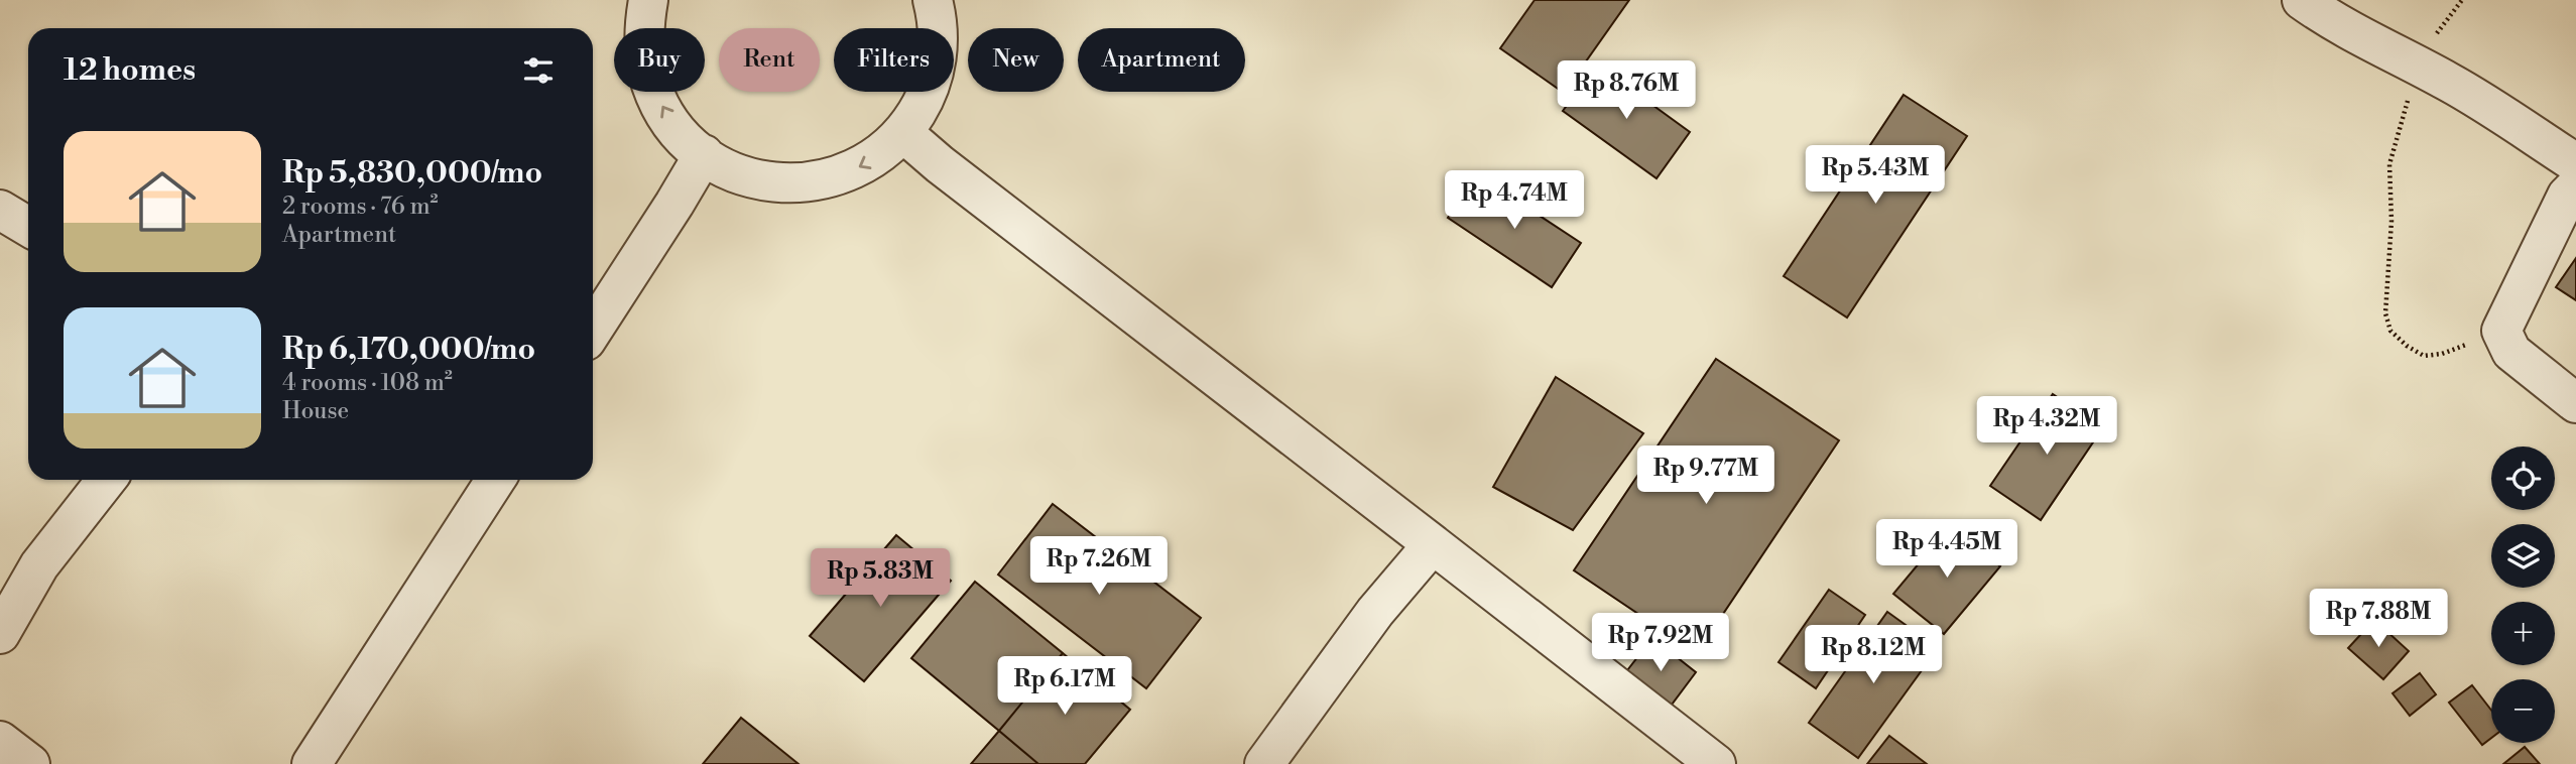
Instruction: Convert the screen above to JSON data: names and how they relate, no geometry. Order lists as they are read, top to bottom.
{
  "page": {
    "chip": [
      "Buy",
      "Rent",
      "Filters",
      "New",
      "Apartment"
    ],
    "heading": "12 homes",
    "price": [
      "Rp 8.76M",
      "Rp 5.43M",
      "Rp 4.74M",
      "Rp 4.32M",
      "Rp 9.77M",
      "Rp 4.45M",
      "Rp 7.26M",
      "Rp 5.83M",
      "Rp 7.88M",
      "Rp 7.92M",
      "Rp 8.12M",
      "Rp 6.17M"
    ],
    "list": [
      {
        "name": "Rp 5,830,000/mo",
        "note": "2 rooms · 76 m² · Apartment"
      },
      {
        "name": "Rp 6,170,000/mo",
        "note": "4 rooms · 108 m² · House"
      }
    ],
    "map_buttons": ["+", "−"]
  }
}
